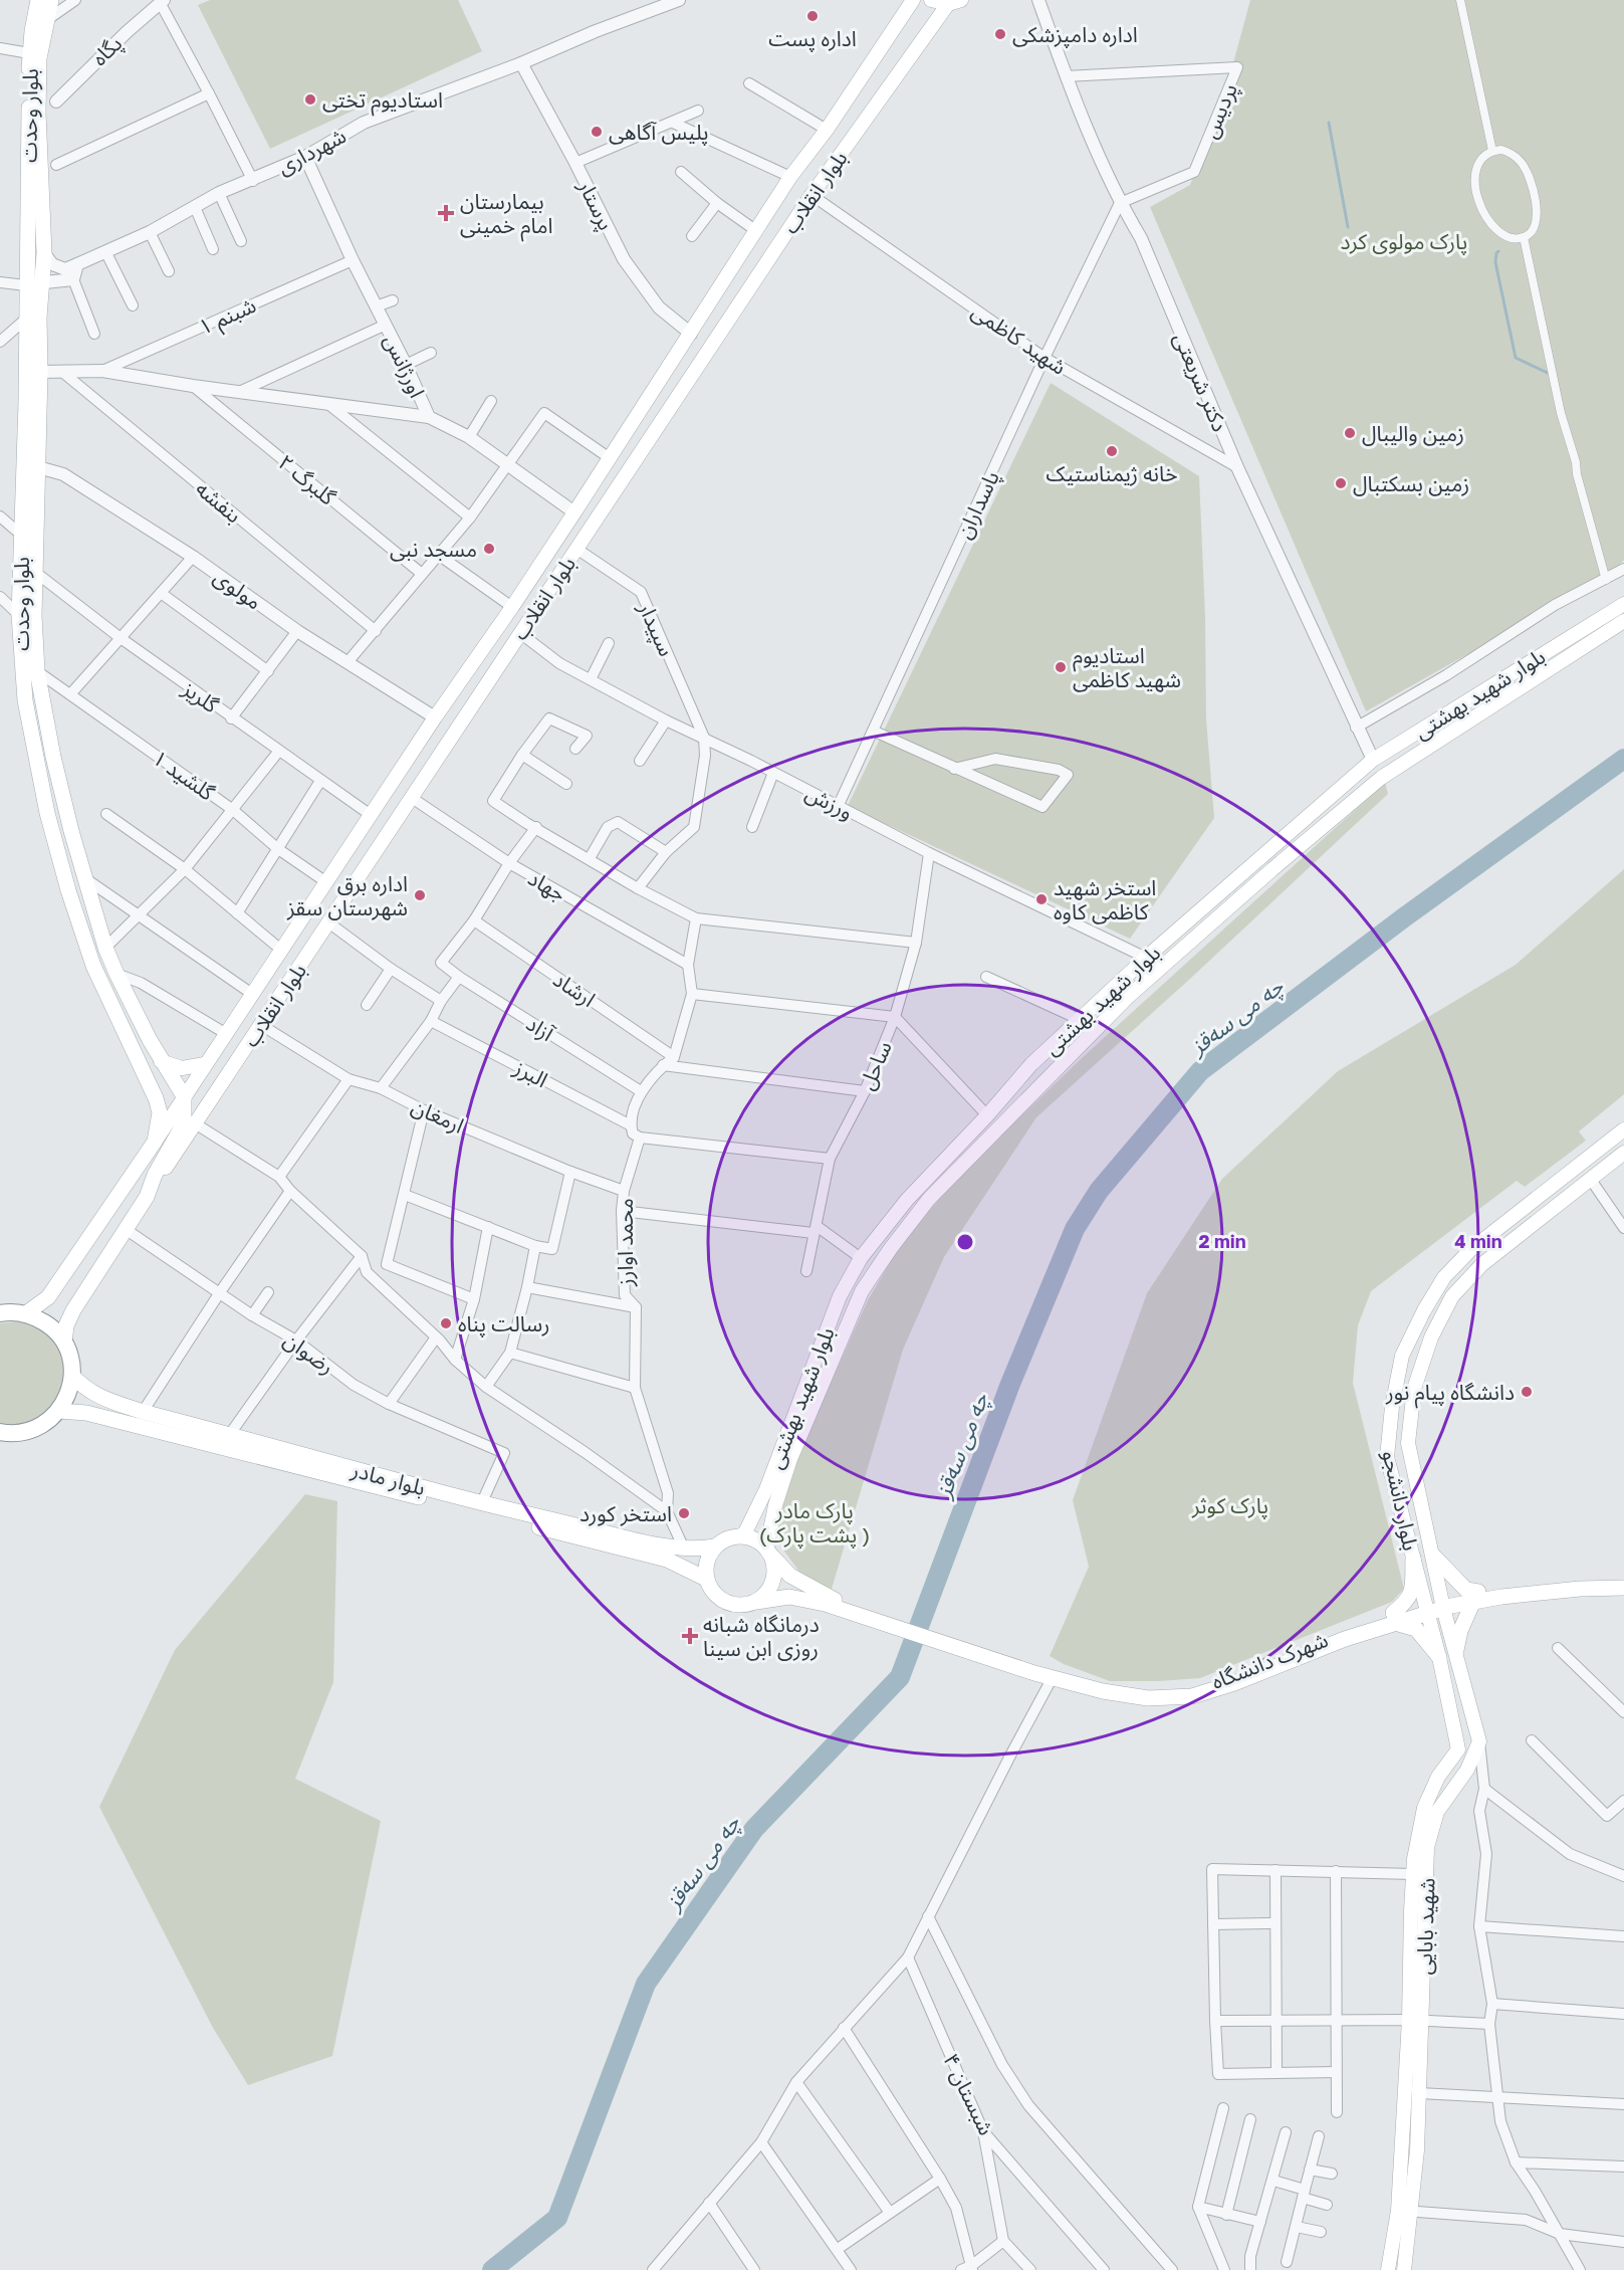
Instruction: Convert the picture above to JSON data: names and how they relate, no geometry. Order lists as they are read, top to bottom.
{
  "streets": {
    "main road": [
      "بلوار وحدت",
      "بلوار انقلاب",
      "بلوار شهید بهشتی",
      "بلوار مادر",
      "بلوار دانشجو",
      "شهرک دانشگاه",
      "شهید بابایی"
    ],
    "street": [
      "پگاه",
      "پردیس",
      "شهرداری",
      "پرستار",
      "شبنم ۱",
      "شهید کاظمی",
      "اورژانس",
      "دکتر شریعتی",
      "گلبرگ ۲",
      "بنفشه",
      "پاسداران",
      "مولوی",
      "سپیدار",
      "گلریز",
      "گلشید ۱",
      "ورزش",
      "جهاد",
      "ارشاد",
      "آزاد",
      "ساحل",
      "البرز",
      "ارمغان",
      "محمد اوارز",
      "رضوان",
      "شبستان ۴"
    ]
  },
  "crossings": [
    ["پردیس", "دکتر شریعتی"],
    ["پردیس", "پاسداران"],
    ["بلوار وحدت", "بلوار انقلاب"],
    ["بلوار وحدت", "مولوی"],
    ["بلوار وحدت", "گلریز"],
    ["بلوار وحدت", "گلشید ۱"],
    ["شهرداری", "پرستار"],
    ["شهرداری", "اورژانس"],
    ["بلوار انقلاب", "پرستار"],
    ["بلوار انقلاب", "شهید کاظمی"],
    ["بلوار انقلاب", "اورژانس"],
    ["بلوار انقلاب", "مولوی"],
    ["بلوار انقلاب", "سپیدار"],
    ["بلوار انقلاب", "گلریز"],
    ["بلوار انقلاب", "گلشید ۱"],
    ["بلوار انقلاب", "ورزش"],
    ["بلوار انقلاب", "جهاد"],
    ["بلوار انقلاب", "ارمغان"],
    ["بلوار انقلاب", "رضوان"],
    ["شبنم ۱", "اورژانس"],
    ["شهید کاظمی", "دکتر شریعتی"],
    ["شهید کاظمی", "پاسداران"],
    ["دکتر شریعتی", "پاسداران"],
    ["دکتر شریعتی", "بلوار شهید بهشتی"],
    ["پاسداران", "ورزش"],
    ["سپیدار", "ورزش"],
    ["بلوار شهید بهشتی", "ورزش"],
    ["بلوار شهید بهشتی", "بلوار مادر"],
    ["ورزش", "ساحل"],
    ["ارشاد", "آزاد"],
    ["ارمغان", "محمد اوارز"],
    ["رضوان", "بلوار مادر"],
    ["بلوار دانشجو", "شهید بابایی"]
  ],
  "water": ["چە می سەقز"],
  "parks": ["پارک مولوی کرد", "پارک کوثر", "پارک مادر (پشت پارک )"],
  "places": {
    "other": [
      "اداره پست",
      "اداره دامپزشکی",
      "استادیوم تختی",
      "پلیس آگاهی",
      "زمین والیبال",
      "خانه ژیمناستیک",
      "زمین بسکتبال",
      "مسجد نبی",
      "استادیوم شهید کاظمی",
      "اداره برق شهرستان سقز",
      "استخر شهید کاظمی کاوه",
      "رسالت پناه",
      "دانشگاه پیام نور",
      "استخر کورد"
    ],
    "health": ["بیمارستان امام خمینی", "درمانگاه شبانه روزی ابن سینا"]
  },
  "rings": ["2 min", "4 min"]
}
